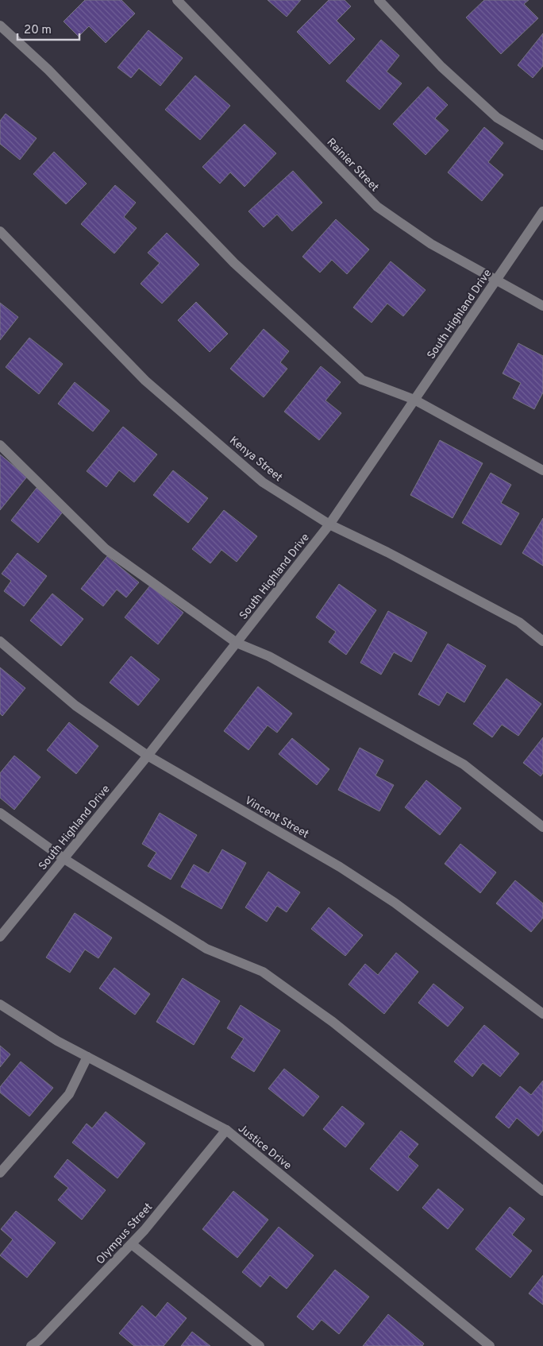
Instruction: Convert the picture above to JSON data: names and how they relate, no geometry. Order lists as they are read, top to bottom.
{
  "streets": {
    "street": [
      "Rainier Street",
      "South Highland Drive",
      "Kenya Street",
      "Vincent Street",
      "Justice Drive",
      "Olympus Street"
    ]
  },
  "crossings": [
    ["Rainier Street", "South Highland Drive"],
    ["South Highland Drive", "Kenya Street"],
    ["South Highland Drive", "Vincent Street"],
    ["Justice Drive", "Olympus Street"]
  ],
  "scale_bar": "20 m"
}
